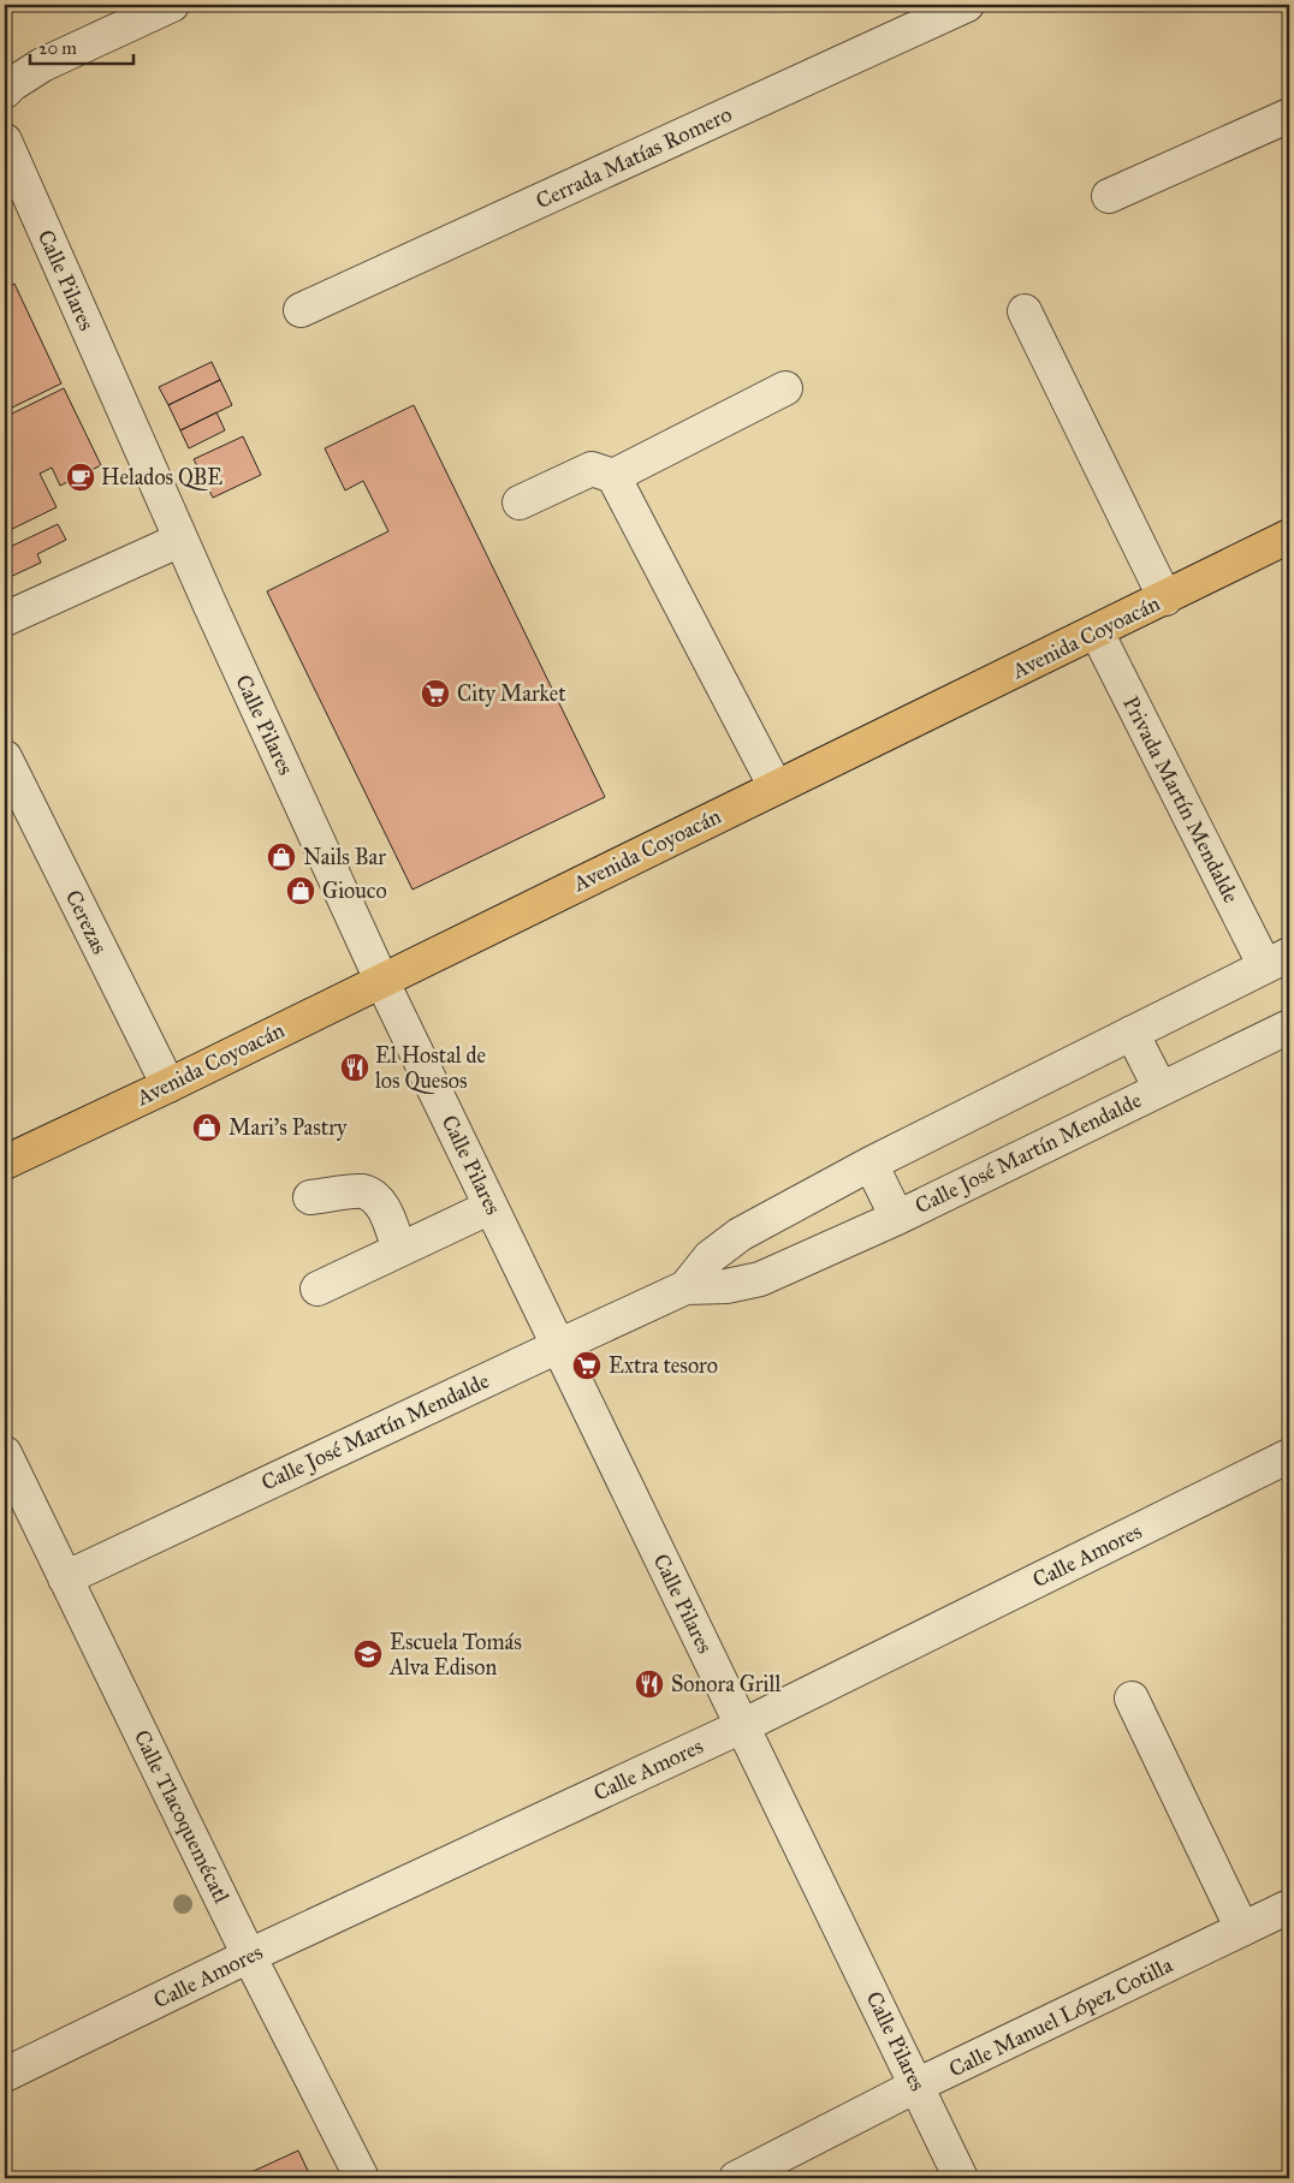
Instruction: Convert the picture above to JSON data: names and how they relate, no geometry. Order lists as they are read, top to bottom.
{
  "streets": {
    "main road": ["Avenida Coyoacán"],
    "street": [
      "Cerrada Matías Romero",
      "Calle Pilares",
      "Privada Martín Mendalde",
      "Cerezas",
      "Calle José Martín Mendalde",
      "Calle Amores",
      "Calle Tlacoquemécatl",
      "Calle Manuel López Cotilla"
    ]
  },
  "crossings": [
    ["Calle Pilares", "Avenida Coyoacán"],
    ["Calle Pilares", "Calle José Martín Mendalde"],
    ["Calle Pilares", "Calle Amores"],
    ["Calle Pilares", "Calle Manuel López Cotilla"],
    ["Avenida Coyoacán", "Privada Martín Mendalde"],
    ["Avenida Coyoacán", "Cerezas"],
    ["Privada Martín Mendalde", "Calle José Martín Mendalde"],
    ["Calle José Martín Mendalde", "Calle Tlacoquemécatl"],
    ["Calle Amores", "Calle Tlacoquemécatl"]
  ],
  "places": {
    "cafe": ["Helados QBE"],
    "supermarket": ["City Market", "Extra tesoro"],
    "shop": ["Nails Bar", "Giouco", "Mari's Pastry"],
    "restaurant": ["El Hostal de los Quesos", "Sonora Grill"],
    "school or university": ["Escuela Tomás Alva Edison"]
  },
  "scale_bar": "20 m"
}
